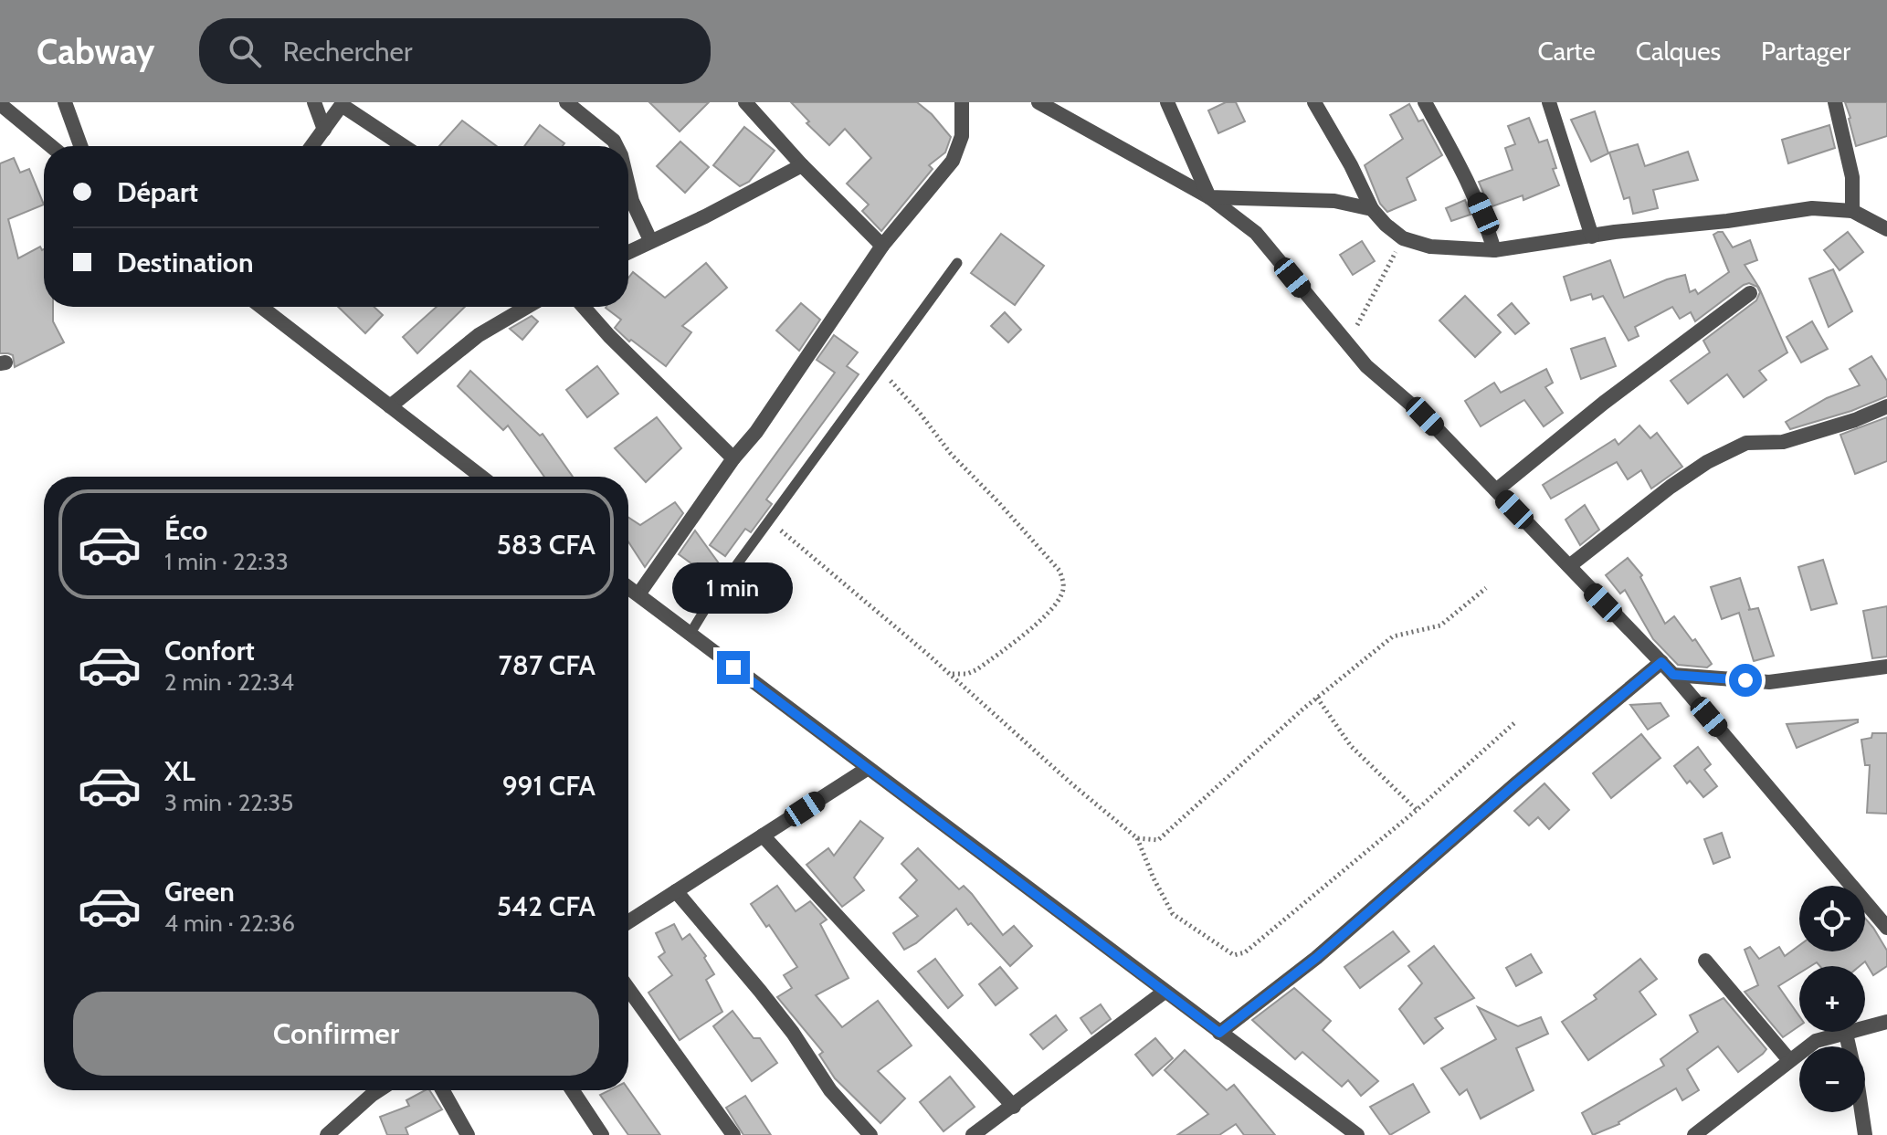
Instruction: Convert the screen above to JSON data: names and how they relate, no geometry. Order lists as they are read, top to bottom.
{
  "page": {
    "header": "Cabway",
    "search": "Rechercher",
    "nav": ["Carte", "Calques", "Partager"],
    "banner": ["Départ", "Destination"],
    "list": [
      {
        "name": "Éco",
        "note": "1 min · 22:33",
        "value": "583 CFA"
      },
      {
        "name": "Confort",
        "note": "2 min · 22:34",
        "value": "787 CFA"
      },
      {
        "name": "XL",
        "note": "3 min · 22:35",
        "value": "991 CFA"
      },
      {
        "name": "Green",
        "note": "4 min · 22:36",
        "value": "542 CFA"
      }
    ],
    "bubble": "1 min",
    "map_buttons": ["+", "−"],
    "buttons": "Confirmer"
  }
}
